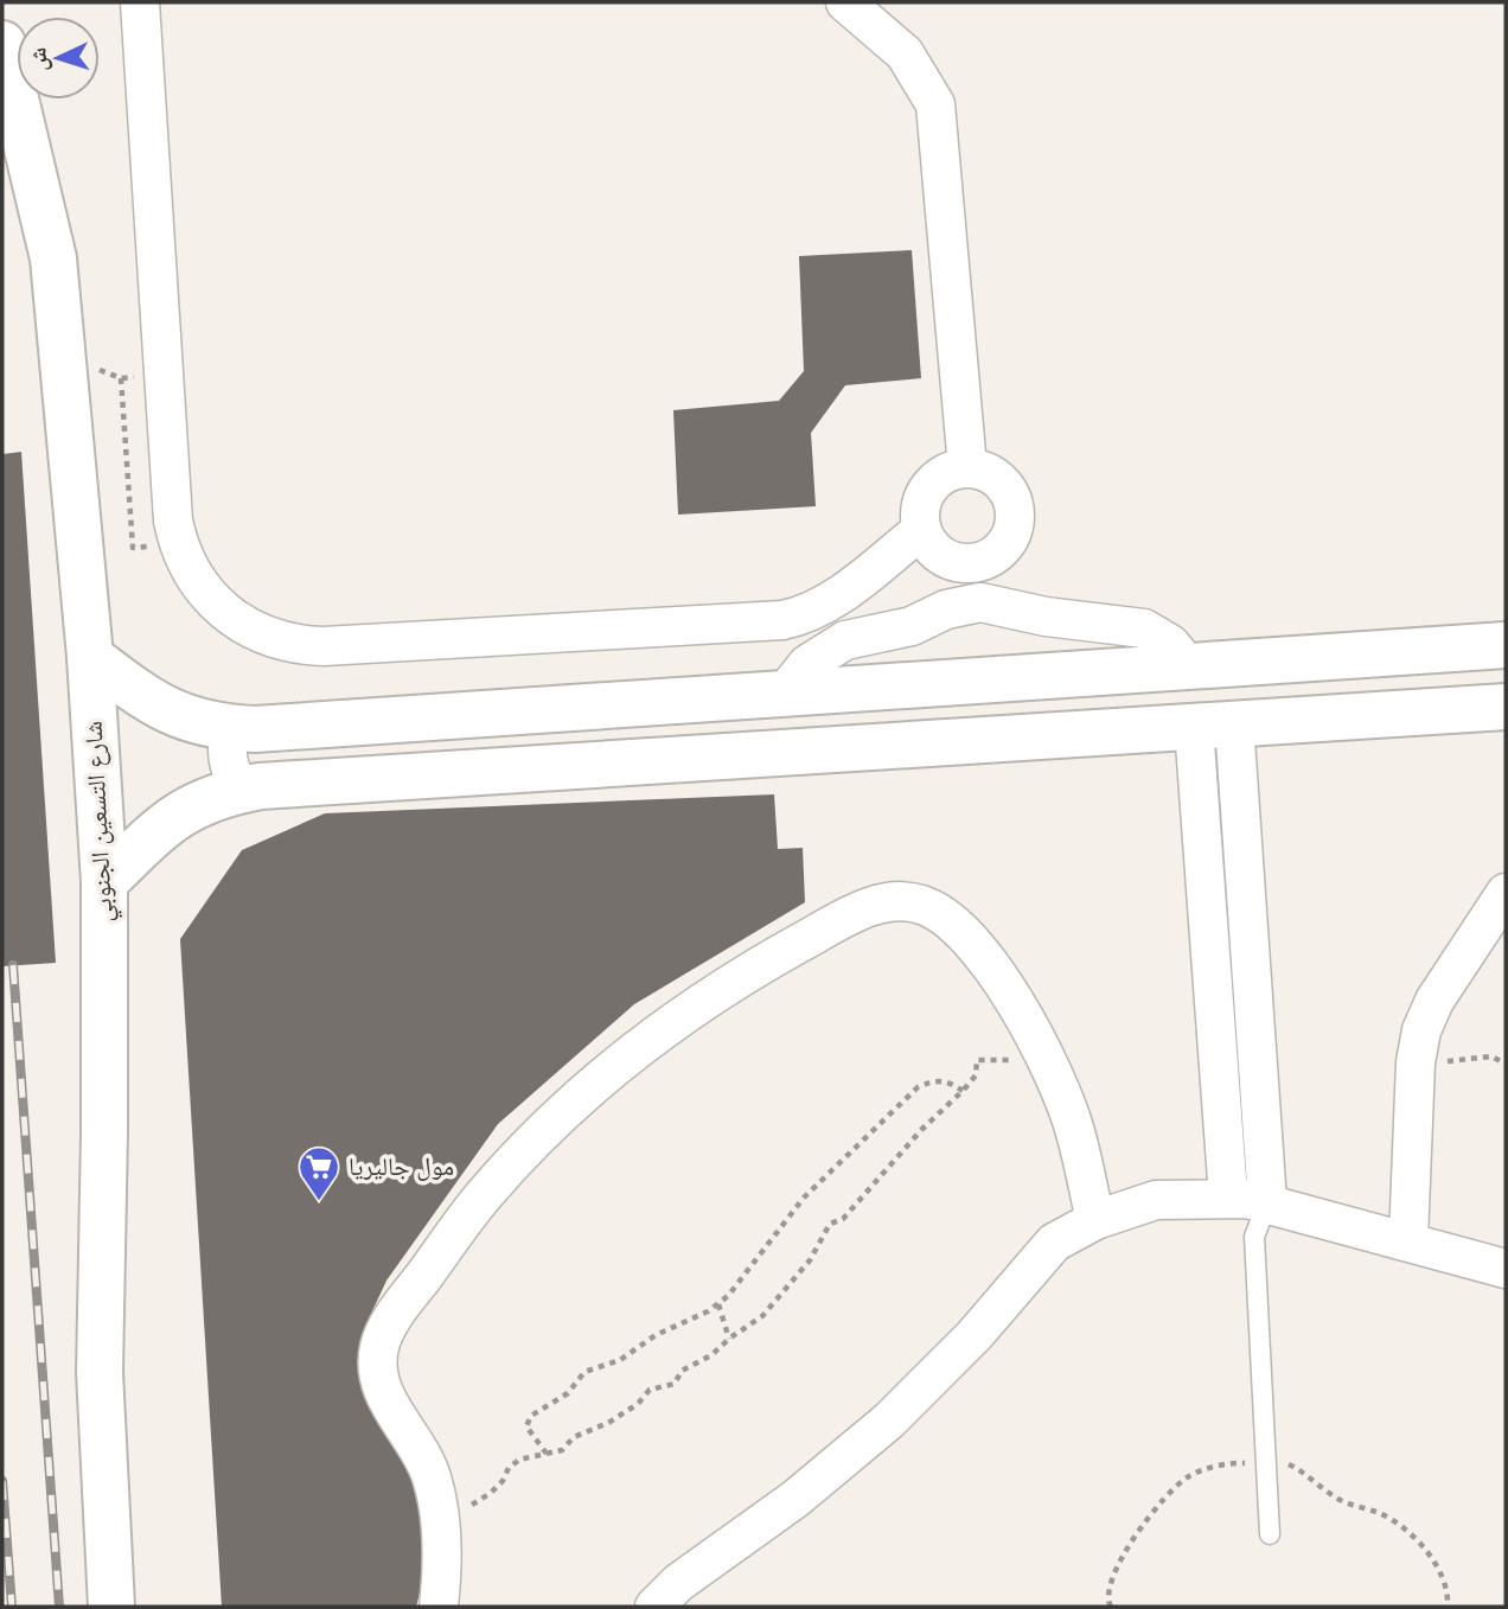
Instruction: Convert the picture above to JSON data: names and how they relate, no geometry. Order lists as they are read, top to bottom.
{
  "streets": {
    "street": ["شارع التسعين الجنوبي"]
  },
  "places": {
    "supermarket": ["مول جاليريا"]
  },
  "north": "left"
}
